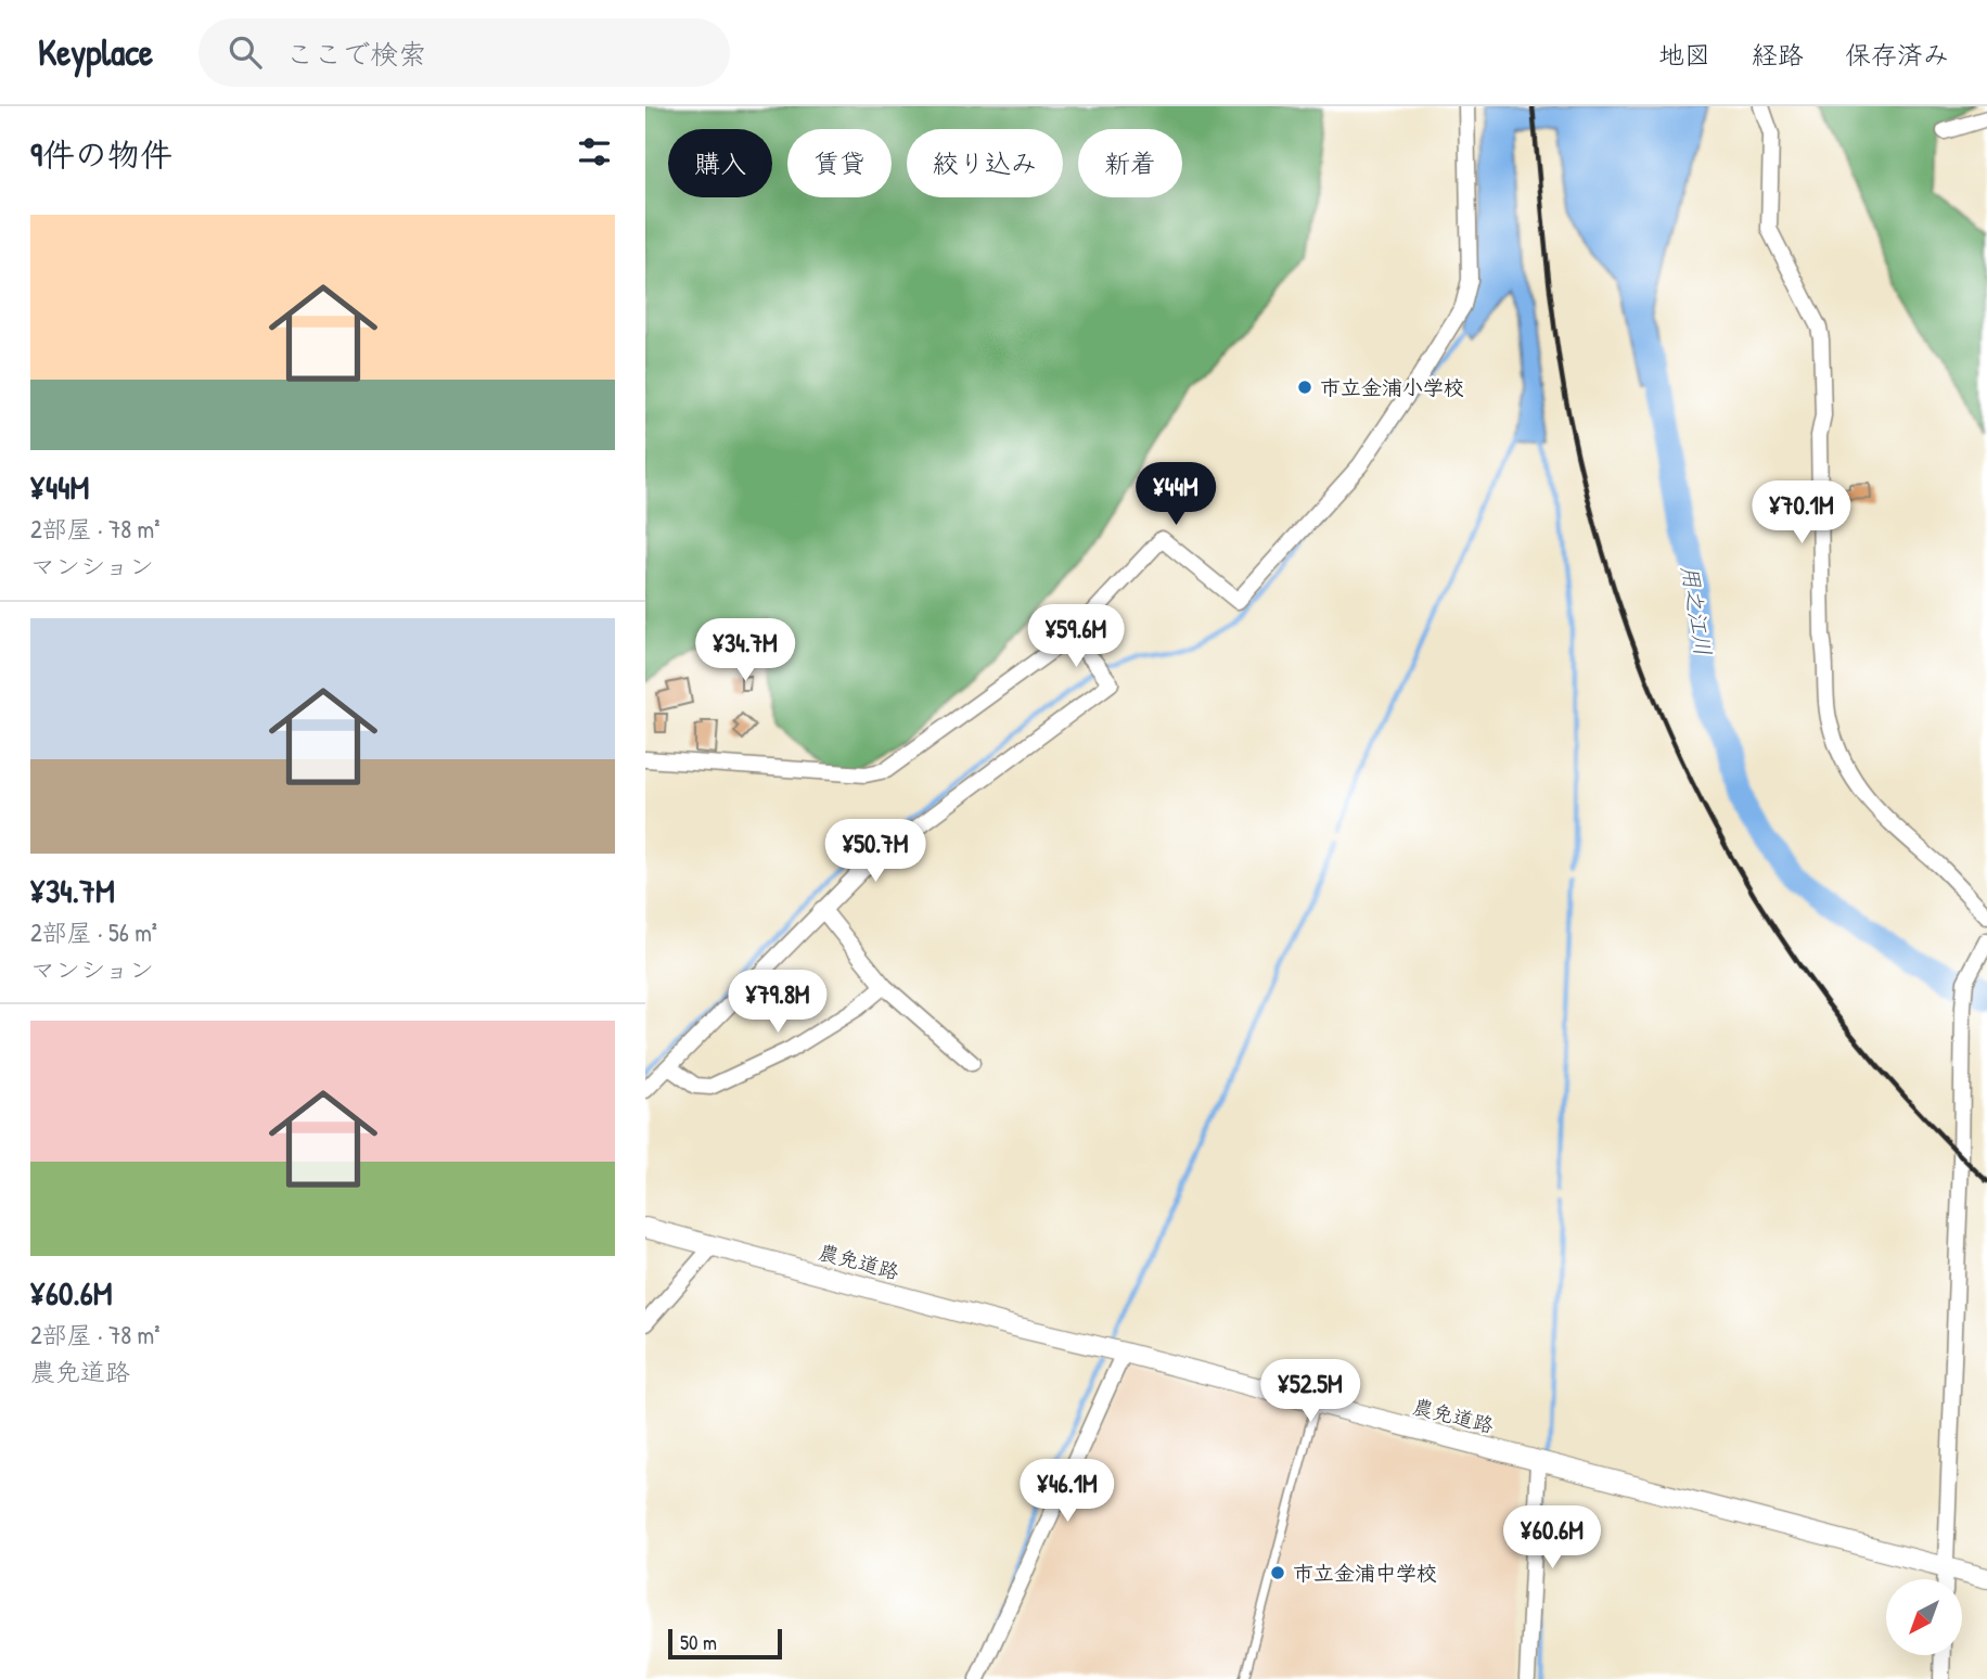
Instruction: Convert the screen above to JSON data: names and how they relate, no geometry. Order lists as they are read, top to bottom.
{
  "streets": {
    "street": ["農免道路"]
  },
  "water": ["用之江川"],
  "places": ["市立金浦小学校", "市立金浦中学校"],
  "scale_bar": "50 m",
  "north": "bottom left",
  "page": {
    "header": "Keyplace",
    "search": "ここで検索",
    "nav": ["地図", "経路", "保存済み"],
    "heading": "9件の物件",
    "chip": [
      "購入",
      "賃貸",
      "絞り込み",
      "新着"
    ],
    "list": [
      {
        "name": "¥44M",
        "note": "2部屋 · 78 m² · マンション"
      },
      {
        "name": "¥34.7M",
        "note": "2部屋 · 56 m² · マンション"
      },
      {
        "name": "¥60.6M",
        "note": "2部屋 · 78 m² · 農免道路"
      }
    ],
    "price": [
      "¥44M",
      "¥70.1M",
      "¥59.6M",
      "¥34.7M",
      "¥50.7M",
      "¥79.8M",
      "¥52.5M",
      "¥46.1M",
      "¥60.6M"
    ],
    "scale": "50 m"
  }
}
